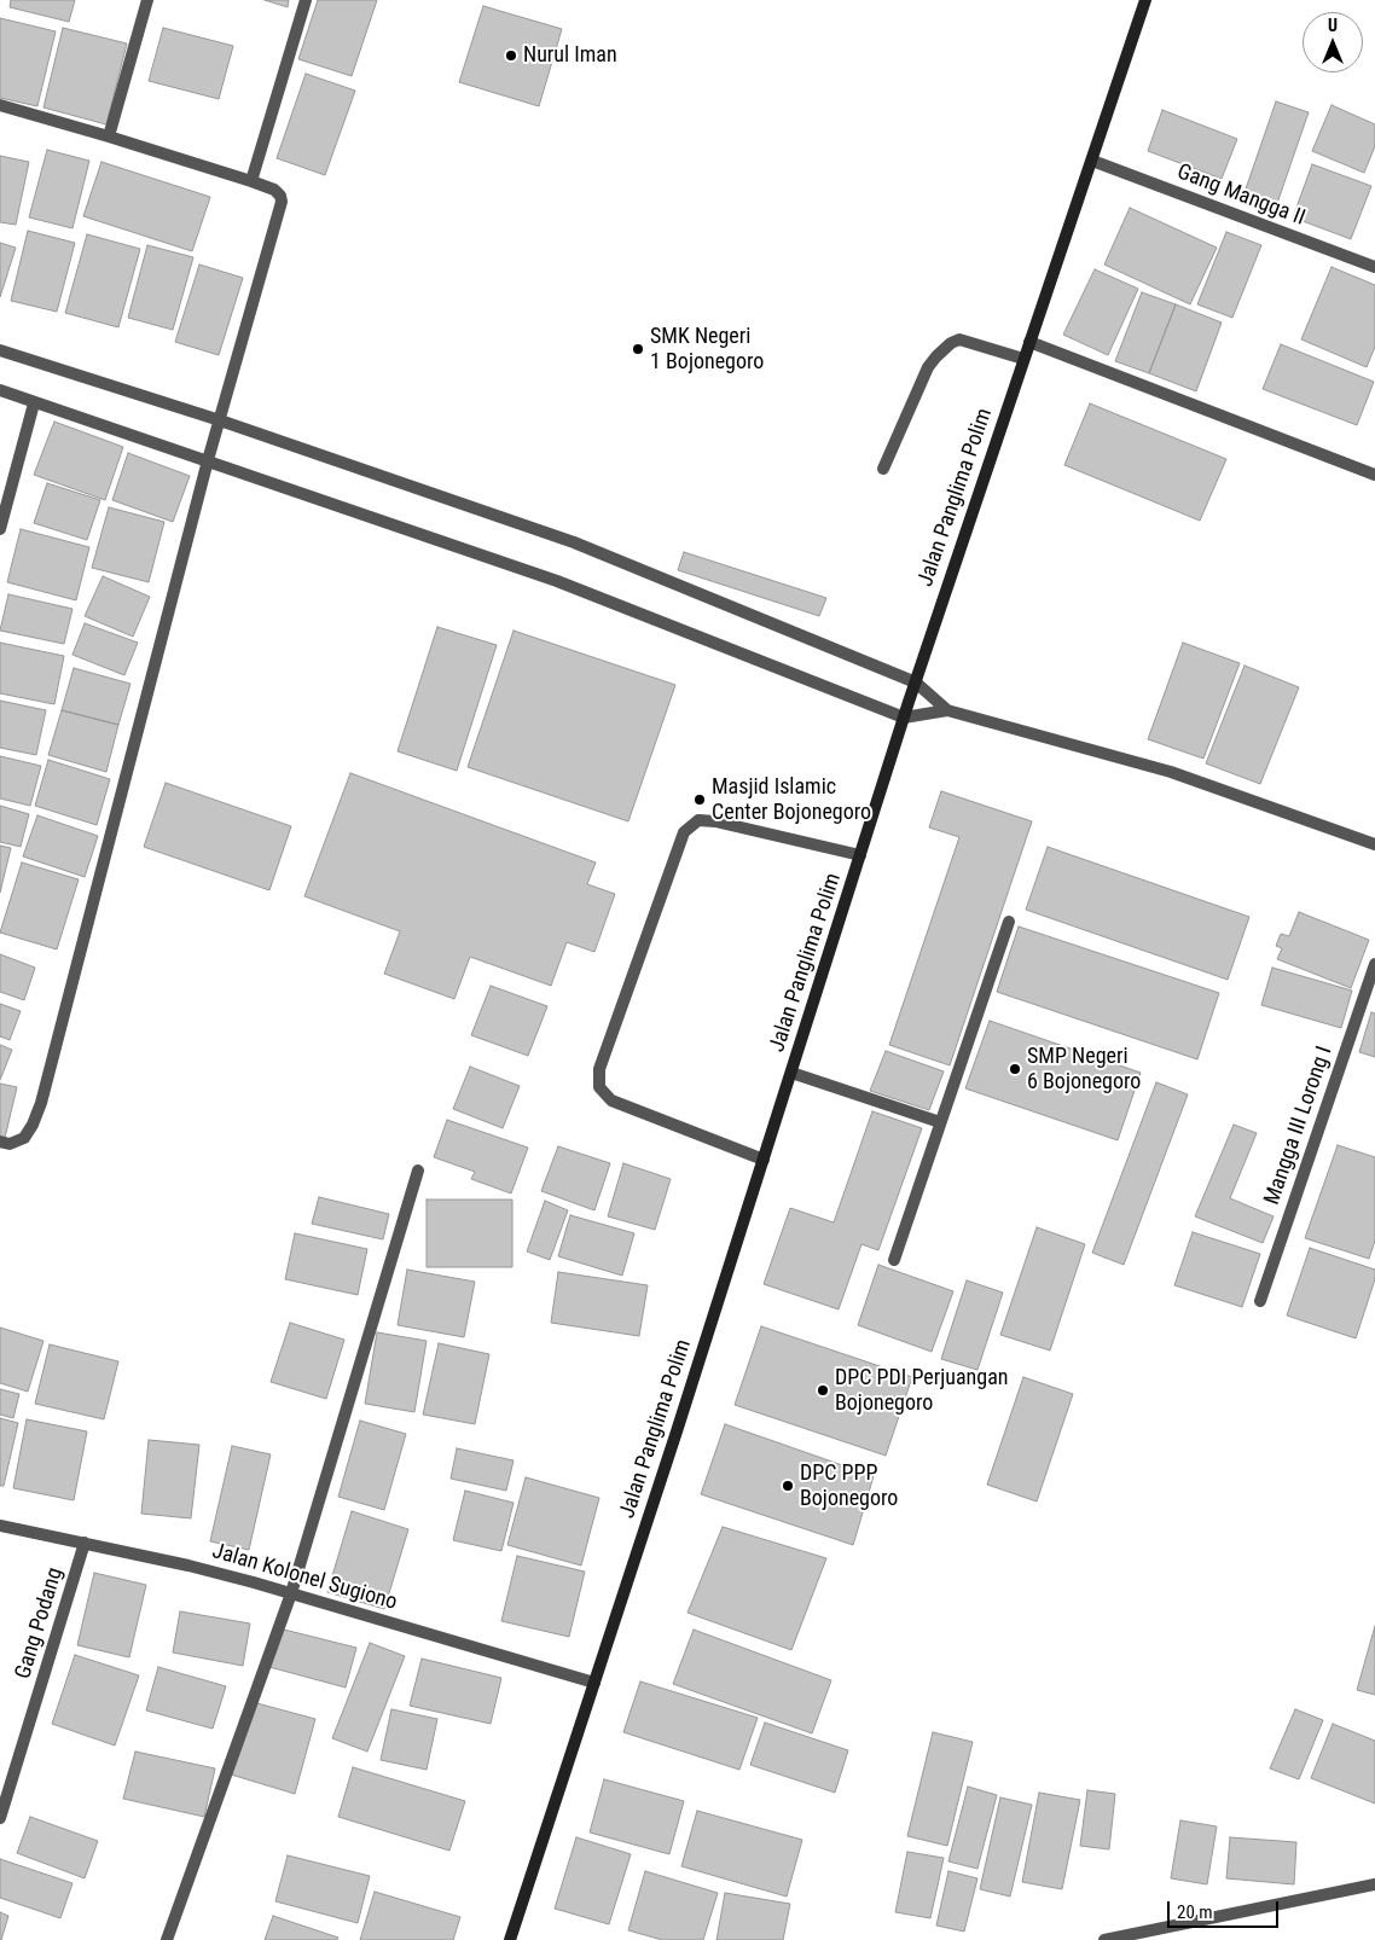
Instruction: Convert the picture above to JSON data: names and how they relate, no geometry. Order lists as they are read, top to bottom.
{
  "streets": {
    "main road": ["Jalan Panglima Polim"],
    "street": [
      "Gang Mangga II",
      "Mangga III Lorong I",
      "Jalan Kolonel Sugiono",
      "Gang Podang"
    ]
  },
  "crossings": [
    ["Gang Mangga II", "Jalan Panglima Polim"],
    ["Jalan Panglima Polim", "Jalan Kolonel Sugiono"],
    ["Jalan Kolonel Sugiono", "Gang Podang"]
  ],
  "places": [
    "Nurul Iman",
    "SMK Negeri 1 Bojonegoro",
    "Masjid Islamic Center Bojonegoro",
    "SMP Negeri 6 Bojonegoro",
    "DPC PDI Perjuangan Bojonegoro",
    "DPC PPP Bojonegoro"
  ],
  "scale_bar": "20 m",
  "north": "top"
}
